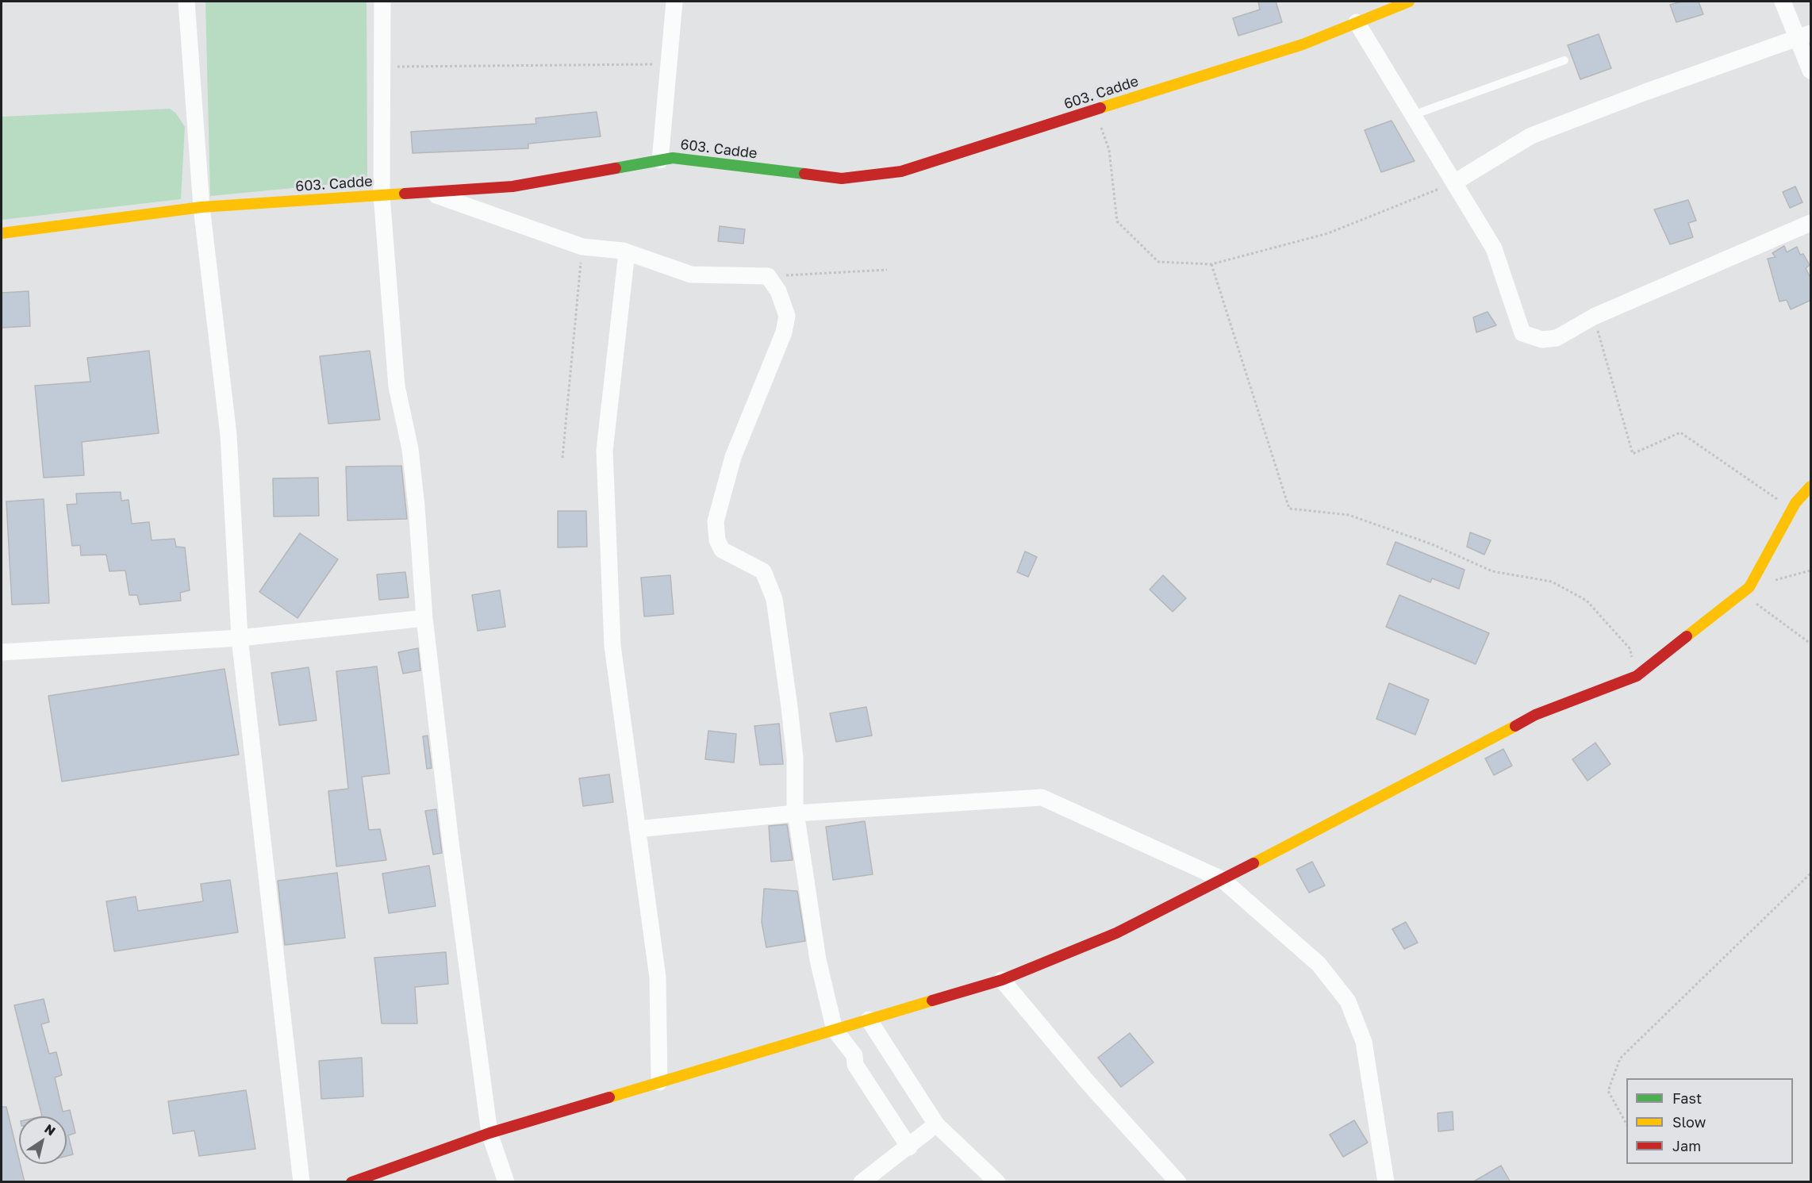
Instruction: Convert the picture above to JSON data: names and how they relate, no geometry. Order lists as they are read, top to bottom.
{
  "streets": {
    "street": ["603. Cadde"]
  },
  "legend": ["Fast", "Slow", "Jam"],
  "north": "top right"
}
